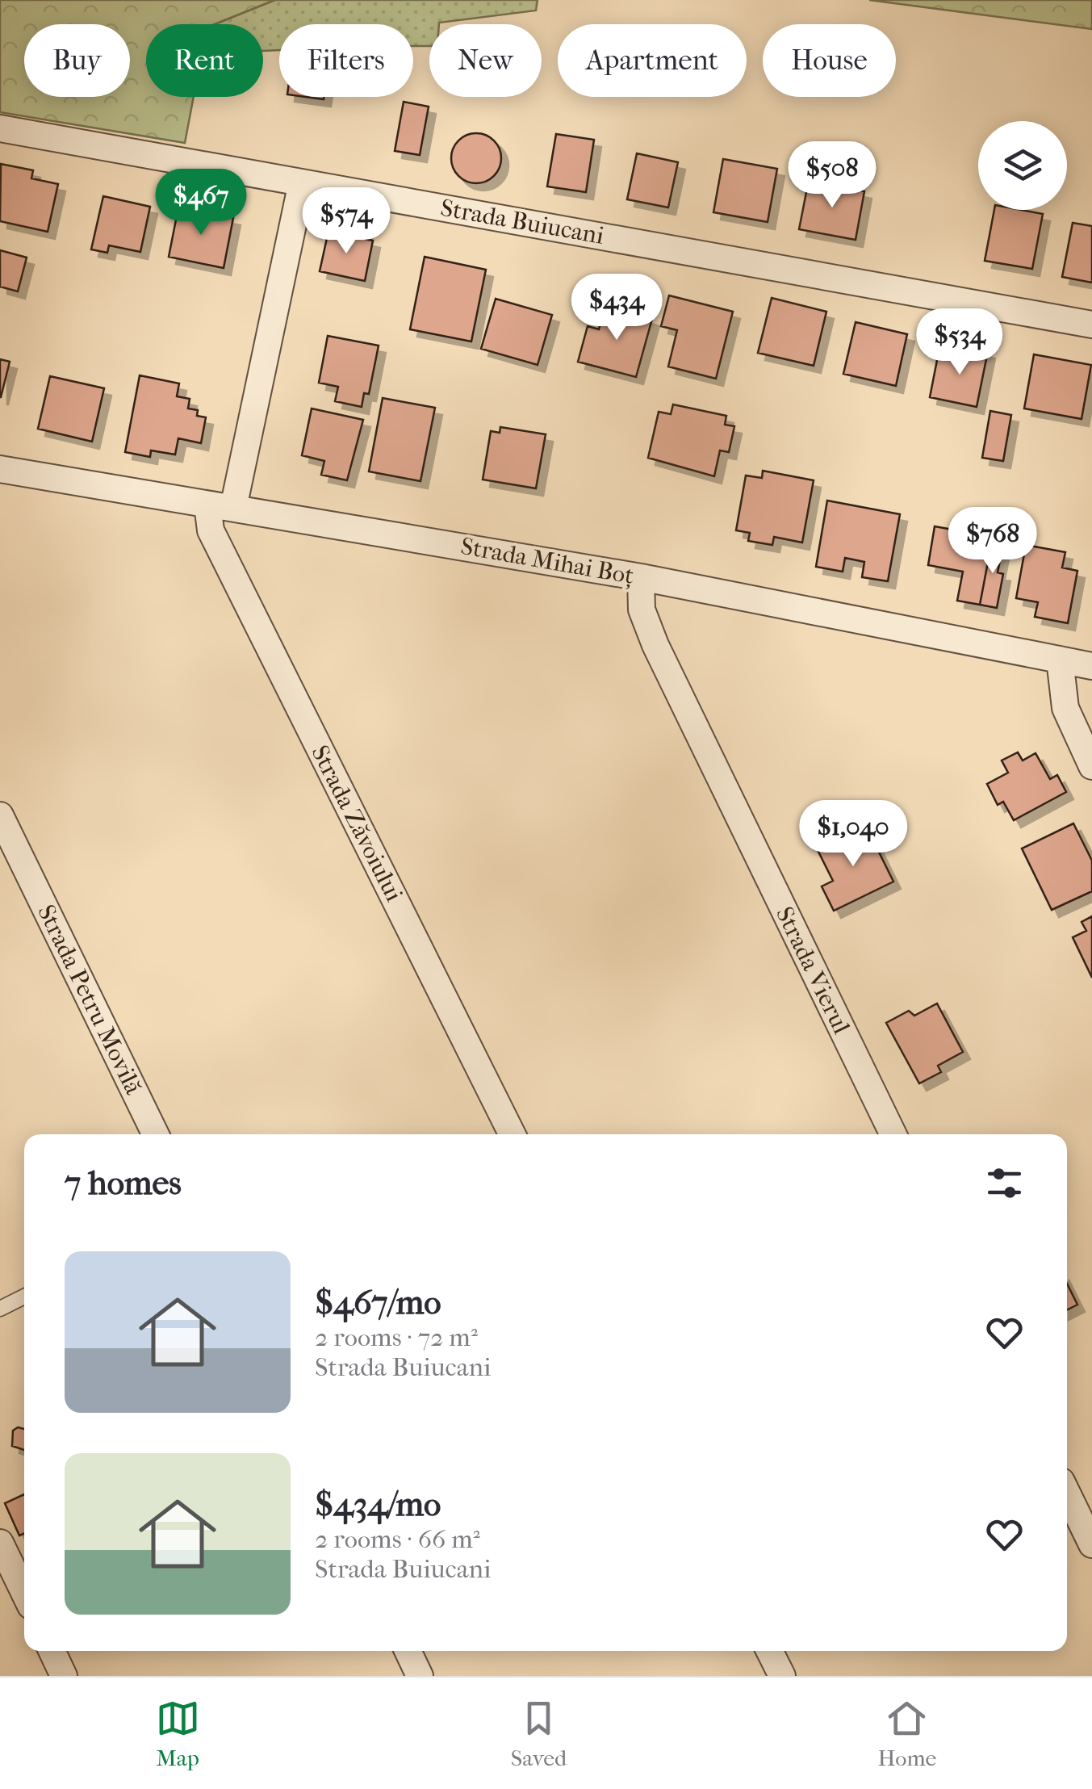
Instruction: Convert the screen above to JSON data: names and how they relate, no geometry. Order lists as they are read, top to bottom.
{
  "streets": {
    "street": [
      "Strada Buiucani",
      "Strada Mihai Boț",
      "Strada Zăvoiului",
      "Strada Vierul",
      "Strada Petru Movilă"
    ]
  },
  "crossings": [
    ["Strada Mihai Boț", "Strada Zăvoiului"],
    ["Strada Mihai Boț", "Strada Vierul"]
  ],
  "page": {
    "chip": [
      "Buy",
      "Rent",
      "Filters",
      "New",
      "Apartment",
      "House"
    ],
    "price": [
      "$508",
      "$467",
      "$574",
      "$434",
      "$534",
      "$768",
      "$1,040"
    ],
    "heading": "7 homes",
    "list": [
      {
        "name": "$467/mo",
        "note": "2 rooms · 72 m² · Strada Buiucani"
      },
      {
        "name": "$434/mo",
        "note": "2 rooms · 66 m² · Strada Buiucani"
      }
    ],
    "tabs": ["Map", "Saved", "Home"]
  }
}
